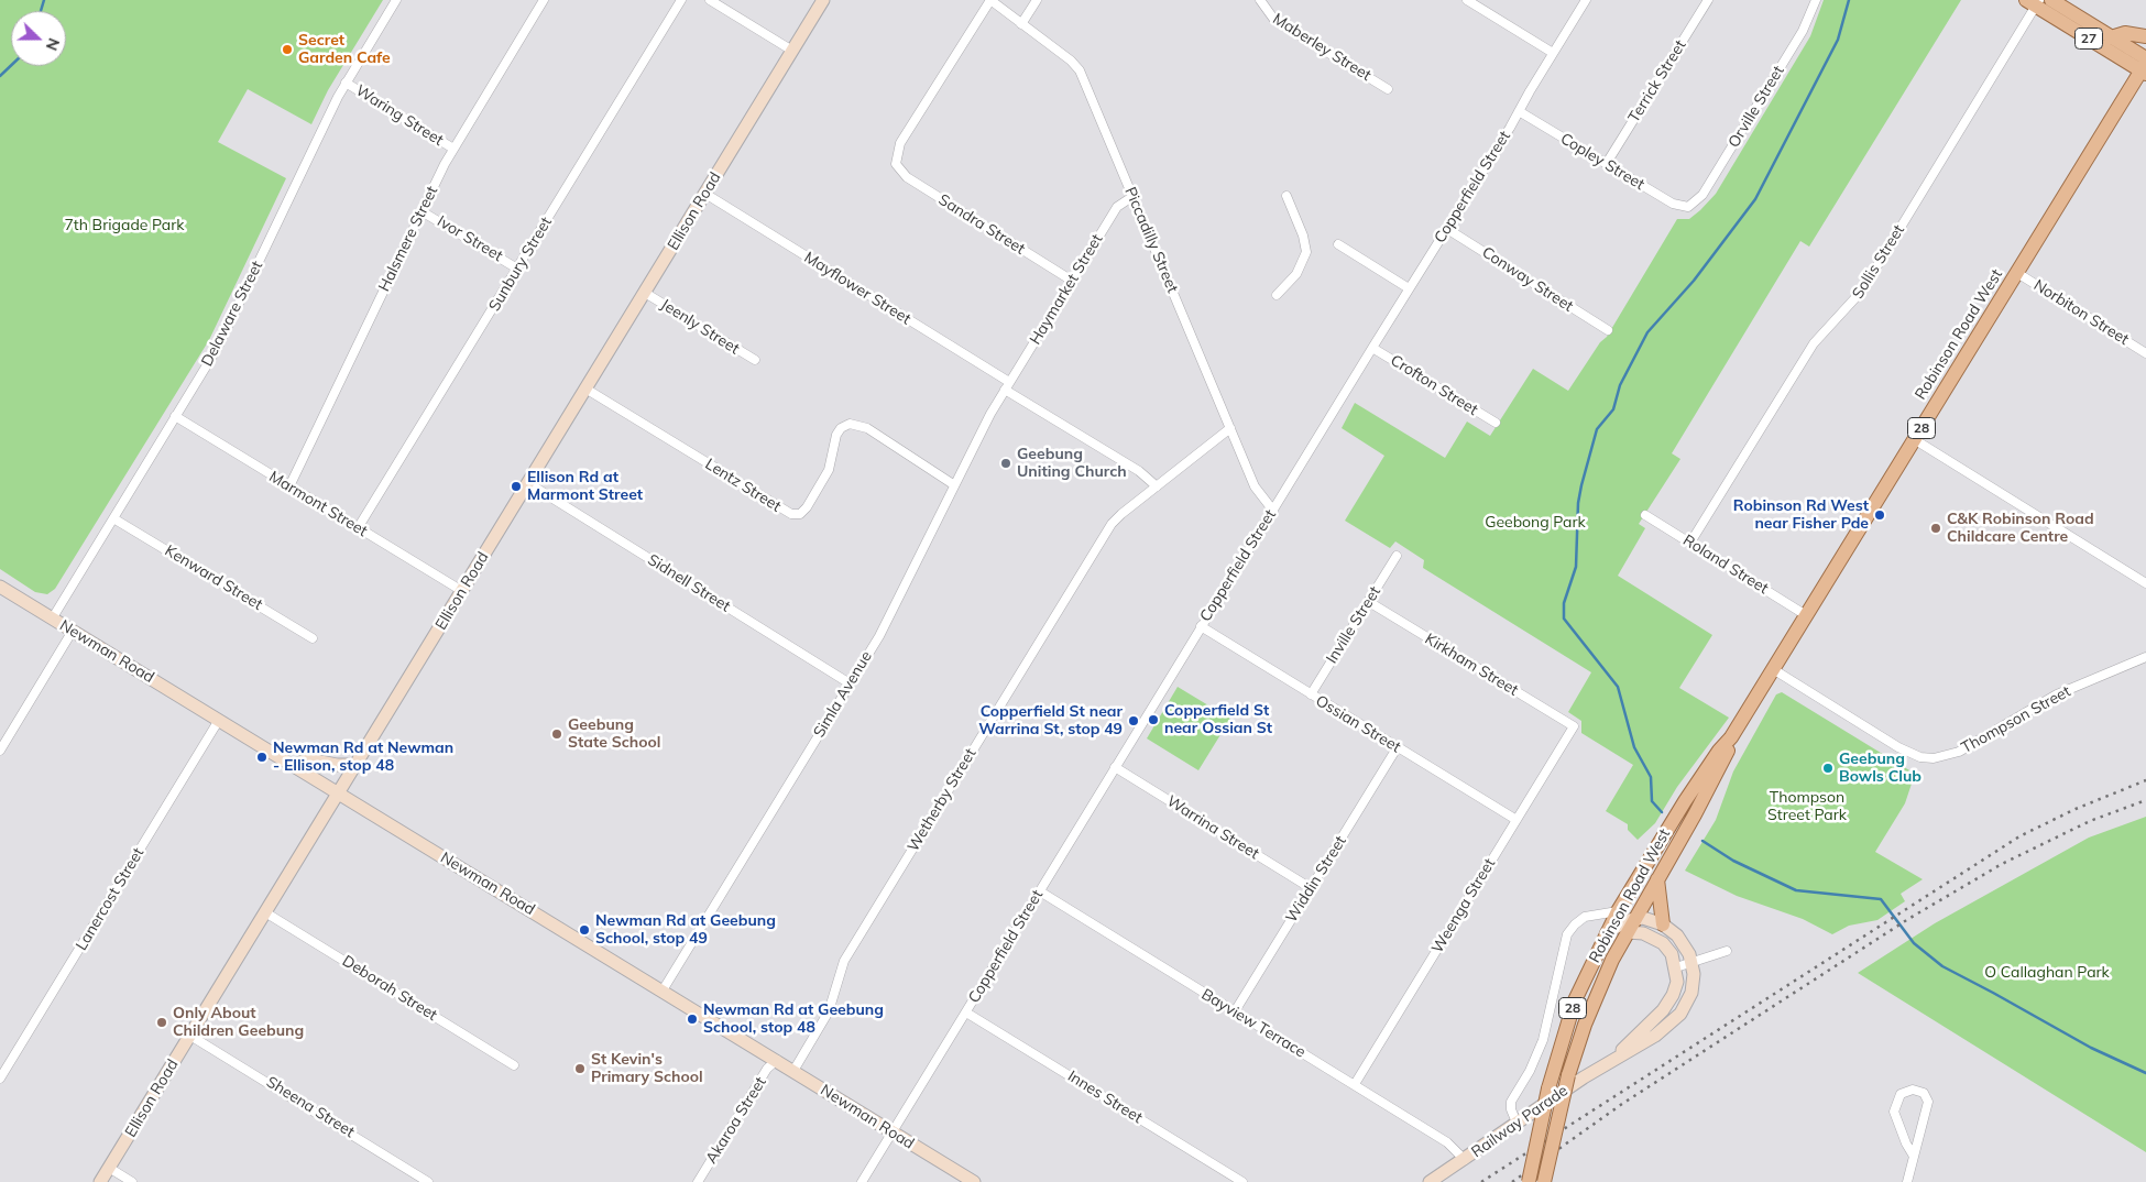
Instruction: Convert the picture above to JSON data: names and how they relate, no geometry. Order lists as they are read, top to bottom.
{
  "streets": {
    "main road": [
      "27",
      "Ellison Road",
      "Robinson Road West",
      "28",
      "Newman Road",
      "Railway Parade"
    ],
    "street": [
      "Maberley Street",
      "Terrick Street",
      "Orville Street",
      "Waring Street",
      "Copley Street",
      "Copperfield Street",
      "Sandra Street",
      "Halsmere Street",
      "Ivor Street",
      "Piccadilly Street",
      "Sollis Street",
      "Sunbury Street",
      "Conway Street",
      "Mayflower Street",
      "Haymarket Street",
      "Norbiton Street",
      "Delaware Street",
      "Jeenly Street",
      "Crofton Street",
      "Lentz Street",
      "Marmont Street",
      "Roland Street",
      "Kenward Street",
      "Sidnell Street",
      "Inville Street",
      "Kirkham Street",
      "Simla Avenue",
      "Thompson Street",
      "Ossian Street",
      "Wetherby Street",
      "Warrina Street",
      "Widdin Street",
      "Lanercost Street",
      "Weenga Street",
      "Deborah Street",
      "Bayview Terrace",
      "Innes Street",
      "Sheena Street",
      "Akaroa Street"
    ]
  },
  "crossings": [
    ["27", "Sollis Street"],
    ["27", "Robinson Road West"],
    ["Terrick Street", "Copley Street"],
    ["Orville Street", "Copley Street"],
    ["Waring Street", "Halsmere Street"],
    ["Waring Street", "Delaware Street"],
    ["Copley Street", "Copperfield Street"],
    ["Copperfield Street", "Piccadilly Street"],
    ["Copperfield Street", "Conway Street"],
    ["Copperfield Street", "Crofton Street"],
    ["Copperfield Street", "Newman Road"],
    ["Copperfield Street", "Ossian Street"],
    ["Copperfield Street", "Warrina Street"],
    ["Copperfield Street", "Bayview Terrace"],
    ["Copperfield Street", "Innes Street"],
    ["Ellison Road", "Mayflower Street"],
    ["Ellison Road", "Jeenly Street"],
    ["Ellison Road", "Lentz Street"],
    ["Ellison Road", "Marmont Street"],
    ["Ellison Road", "Sidnell Street"],
    ["Ellison Road", "Newman Road"],
    ["Ellison Road", "Deborah Street"],
    ["Ellison Road", "Sheena Street"],
    ["Sandra Street", "Haymarket Street"],
    ["Halsmere Street", "Ivor Street"],
    ["Halsmere Street", "Marmont Street"],
    ["Ivor Street", "Sunbury Street"],
    ["Piccadilly Street", "Haymarket Street"],
    ["Piccadilly Street", "Wetherby Street"],
    ["Sollis Street", "Roland Street"],
    ["Sunbury Street", "Marmont Street"],
    ["Mayflower Street", "Haymarket Street"],
    ["Mayflower Street", "Simla Avenue"],
    ["Mayflower Street", "Wetherby Street"],
    ["Haymarket Street", "Simla Avenue"],
    ["Norbiton Street", "Robinson Road West"],
    ["Delaware Street", "Marmont Street"],
    ["Delaware Street", "Kenward Street"],
    ["Delaware Street", "Newman Road"],
    ["Robinson Road West", "Roland Street"],
    ["Robinson Road West", "Thompson Street"],
    ["Robinson Road West", "Railway Parade"],
    ["Lentz Street", "Simla Avenue"],
    ["Sidnell Street", "Simla Avenue"],
    ["Inville Street", "Kirkham Street"],
    ["Inville Street", "Ossian Street"],
    ["Newman Road", "Simla Avenue"],
    ["Newman Road", "Wetherby Street"],
    ["Newman Road", "Lanercost Street"],
    ["Newman Road", "Akaroa Street"],
    ["Kirkham Street", "Weenga Street"],
    ["Ossian Street", "Widdin Street"],
    ["Ossian Street", "Weenga Street"],
    ["Warrina Street", "Widdin Street"],
    ["Widdin Street", "Bayview Terrace"],
    ["Weenga Street", "Bayview Terrace"],
    ["Bayview Terrace", "Railway Parade"]
  ],
  "parks": [
    "7th Brigade Park",
    "Geebong Park",
    "Thompson Street Park",
    "O Callaghan Park"
  ],
  "places": [
    "Secret Garden Cafe",
    "Geebung Uniting Church",
    "Ellison Rd at Marmont Street",
    "Robinson Rd West near Fisher Pde",
    "C&K Robinson Road Childcare Centre",
    "Copperfield St near Ossian St",
    "Copperfield St near Warrina St, stop 49",
    "Geebung State School",
    "Newman Rd at Newman - Ellison, stop 48",
    "Geebung Bowls Club",
    "Newman Rd at Geebung School, stop 49",
    "Newman Rd at Geebung School, stop 48",
    "Only About Children Geebung",
    "St Kevin's Primary School"
  ],
  "north": "right"
}
